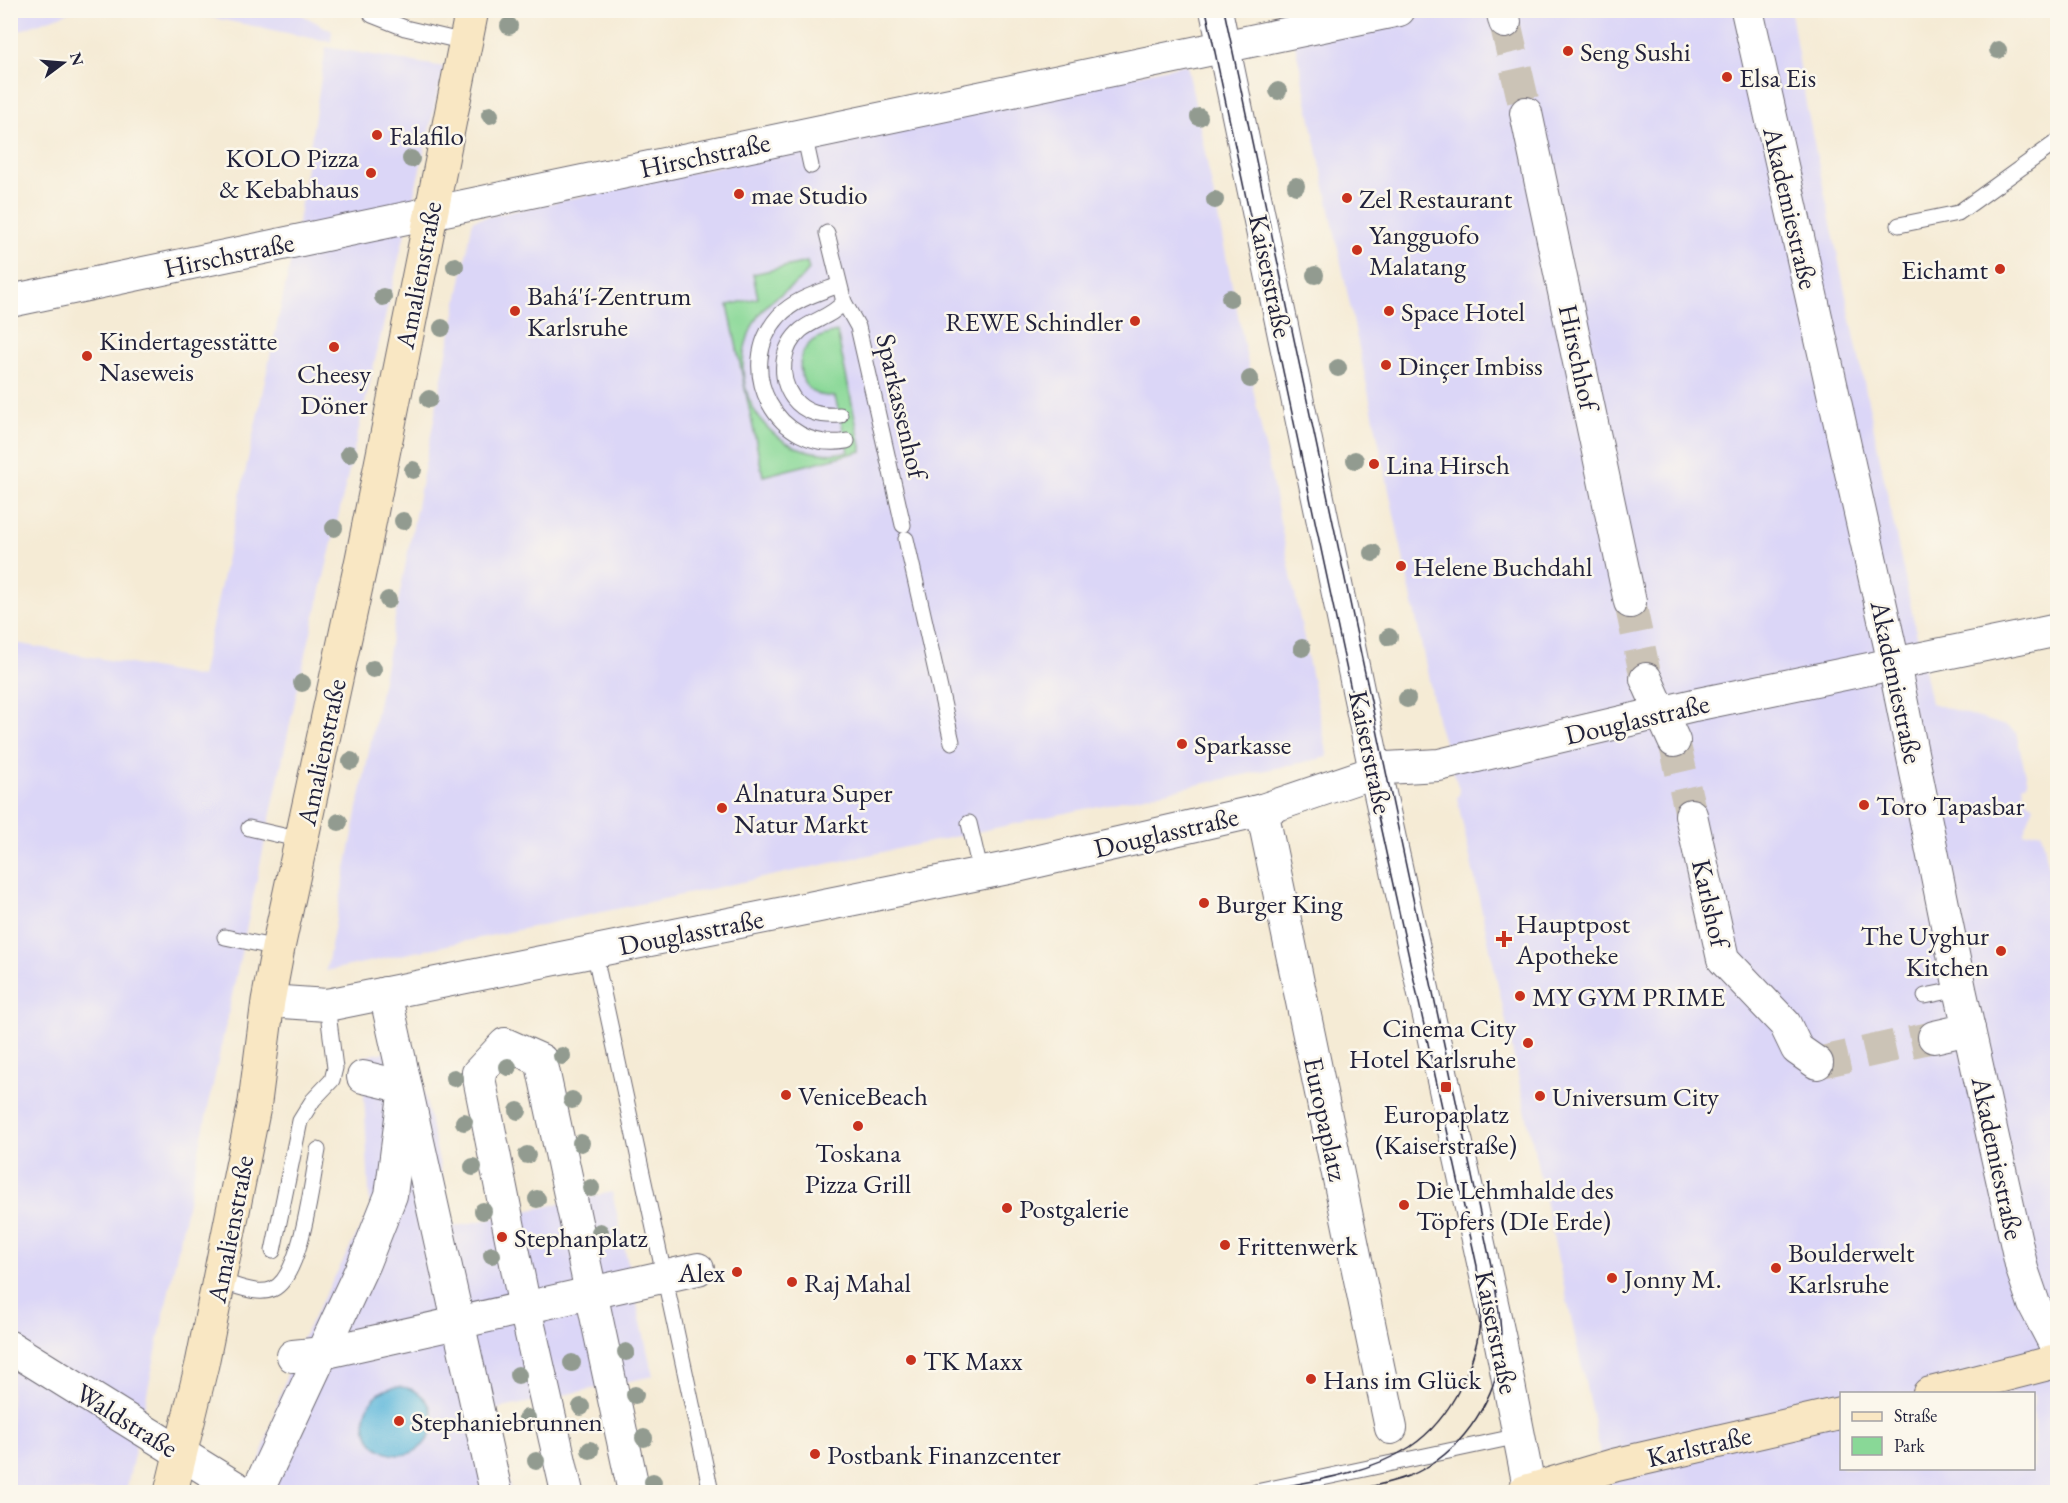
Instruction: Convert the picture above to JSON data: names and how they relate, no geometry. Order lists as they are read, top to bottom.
{
  "streets": {
    "main road": ["Amalienstraße", "Karlstraße"],
    "street": [
      "Hirschstraße",
      "Akademiestraße",
      "Kaiserstraße",
      "Hirschhof",
      "Douglasstraße",
      "Karlshof",
      "Europaplatz",
      "Waldstraße"
    ],
    "lane": ["Sparkassenhof"]
  },
  "crossings": [
    ["Hirschstraße", "Amalienstraße"],
    ["Hirschstraße", "Kaiserstraße"],
    ["Akademiestraße", "Douglasstraße"],
    ["Amalienstraße", "Douglasstraße"],
    ["Amalienstraße", "Waldstraße"],
    ["Kaiserstraße", "Douglasstraße"],
    ["Kaiserstraße", "Karlstraße"],
    ["Douglasstraße", "Europaplatz"]
  ],
  "places": {
    "other": [
      "Seng Sushi",
      "Elsa Eis",
      "Falafilo",
      "KOLO Pizza & Kebabhaus",
      "mae Studio",
      "Zel Restaurant",
      "Yangguofo Malatang",
      "Eichamt",
      "Bahá'í-Zentrum Karlsruhe",
      "Space Hotel",
      "REWE Schindler",
      "Cheesy Döner",
      "Kindertagesstätte Naseweis",
      "Dinçer Imbiss",
      "Lina Hirsch",
      "Helene Buchdahl",
      "Sparkasse",
      "Toro Tapasbar",
      "Alnatura Super Natur Markt",
      "Burger King",
      "The Uyghur Kitchen",
      "MY GYM PRIME",
      "Cinema City Hotel Karlsruhe",
      "VeniceBeach",
      "Universum City",
      "Toskana Pizza Grill",
      "Die Lehmhalde des Töpfers (DIe Erde)",
      "Postgalerie",
      "Stephanplatz",
      "Frittenwerk",
      "Boulderwelt Karlsruhe",
      "Alex",
      "Jonny M.",
      "Raj Mahal",
      "TK Maxx",
      "Hans im Glück",
      "Stephaniebrunnen",
      "Postbank Finanzcenter"
    ],
    "health": ["Hauptpost Apotheke"],
    "transit": ["Europaplatz (Kaiserstraße)"]
  },
  "legend": ["Straße", "Park"],
  "north": "right"
}
